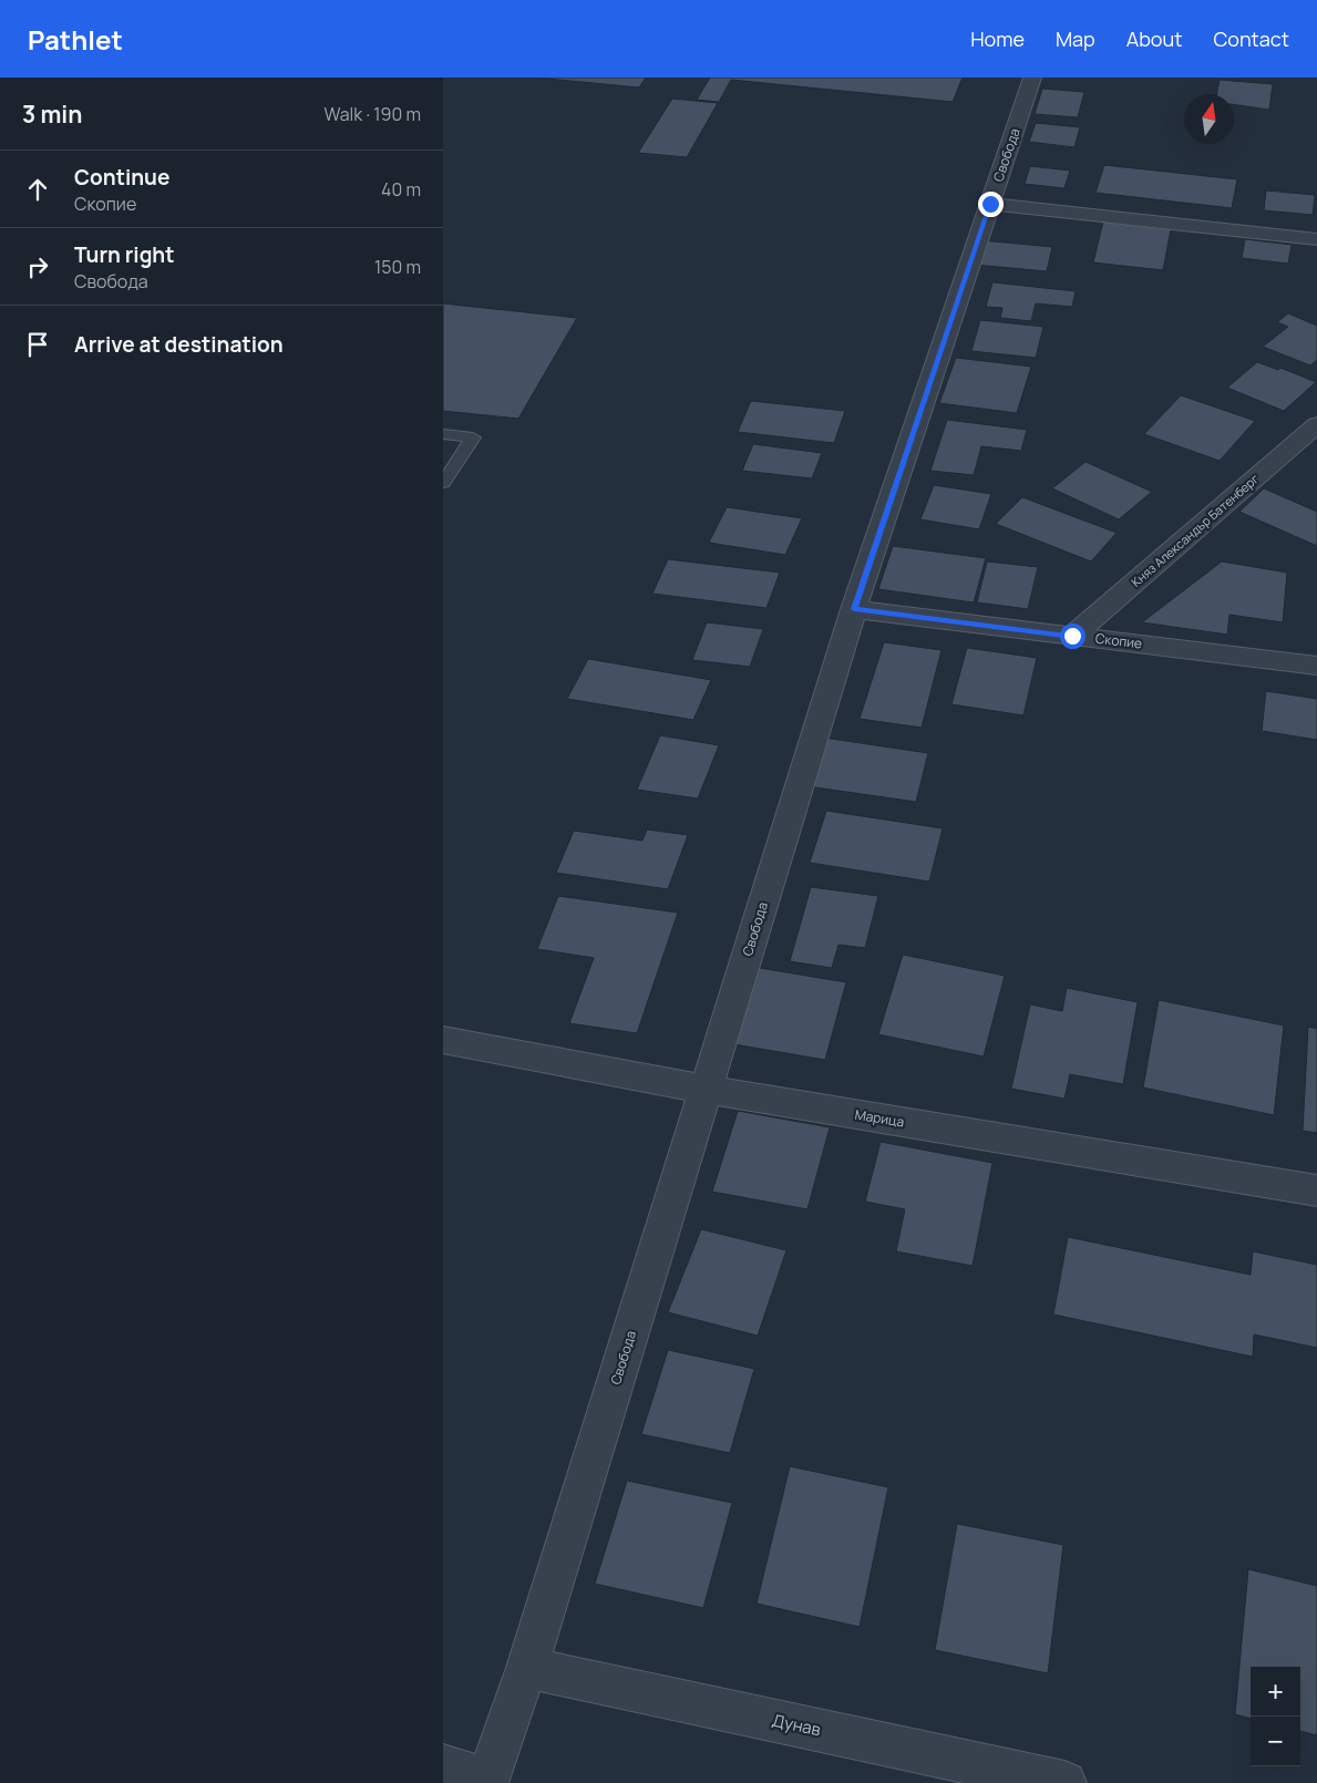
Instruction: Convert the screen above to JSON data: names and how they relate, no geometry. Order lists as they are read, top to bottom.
{
  "streets": {
    "street": [
      "Свобода",
      "Княз Александър Батенберг",
      "Скопие",
      "Марица",
      "Дунав"
    ]
  },
  "crossings": [
    ["Свобода", "Скопие"],
    ["Свобода", "Марица"],
    ["Свобода", "Дунав"],
    ["Княз Александър Батенберг", "Скопие"]
  ],
  "north": "top",
  "page": {
    "header": "Pathlet",
    "nav": [
      "Home",
      "Map",
      "About",
      "Contact"
    ],
    "heading": ["3 min", "Walk · 190 m"],
    "list": [
      ["Continue", "Скопие", "40 m"],
      ["Turn right", "Свобода", "150 m"],
      "Arrive at destination"
    ],
    "map_buttons": ["+", "−"]
  }
}
